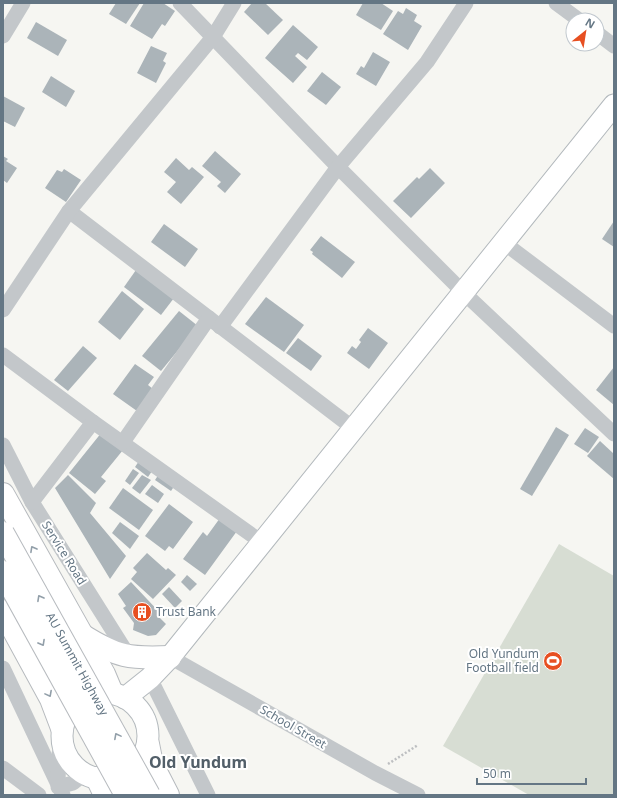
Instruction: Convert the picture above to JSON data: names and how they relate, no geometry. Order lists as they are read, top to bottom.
{
  "streets": {
    "main road": ["AU Summit Highway"],
    "street": ["Service Road", "School Street"]
  },
  "districts": ["Old Yundum"],
  "places": {
    "building": ["Trust Bank"],
    "sports": ["Old Yundum Football field"]
  },
  "scale_bar": "50 m",
  "north": "top right"
}
